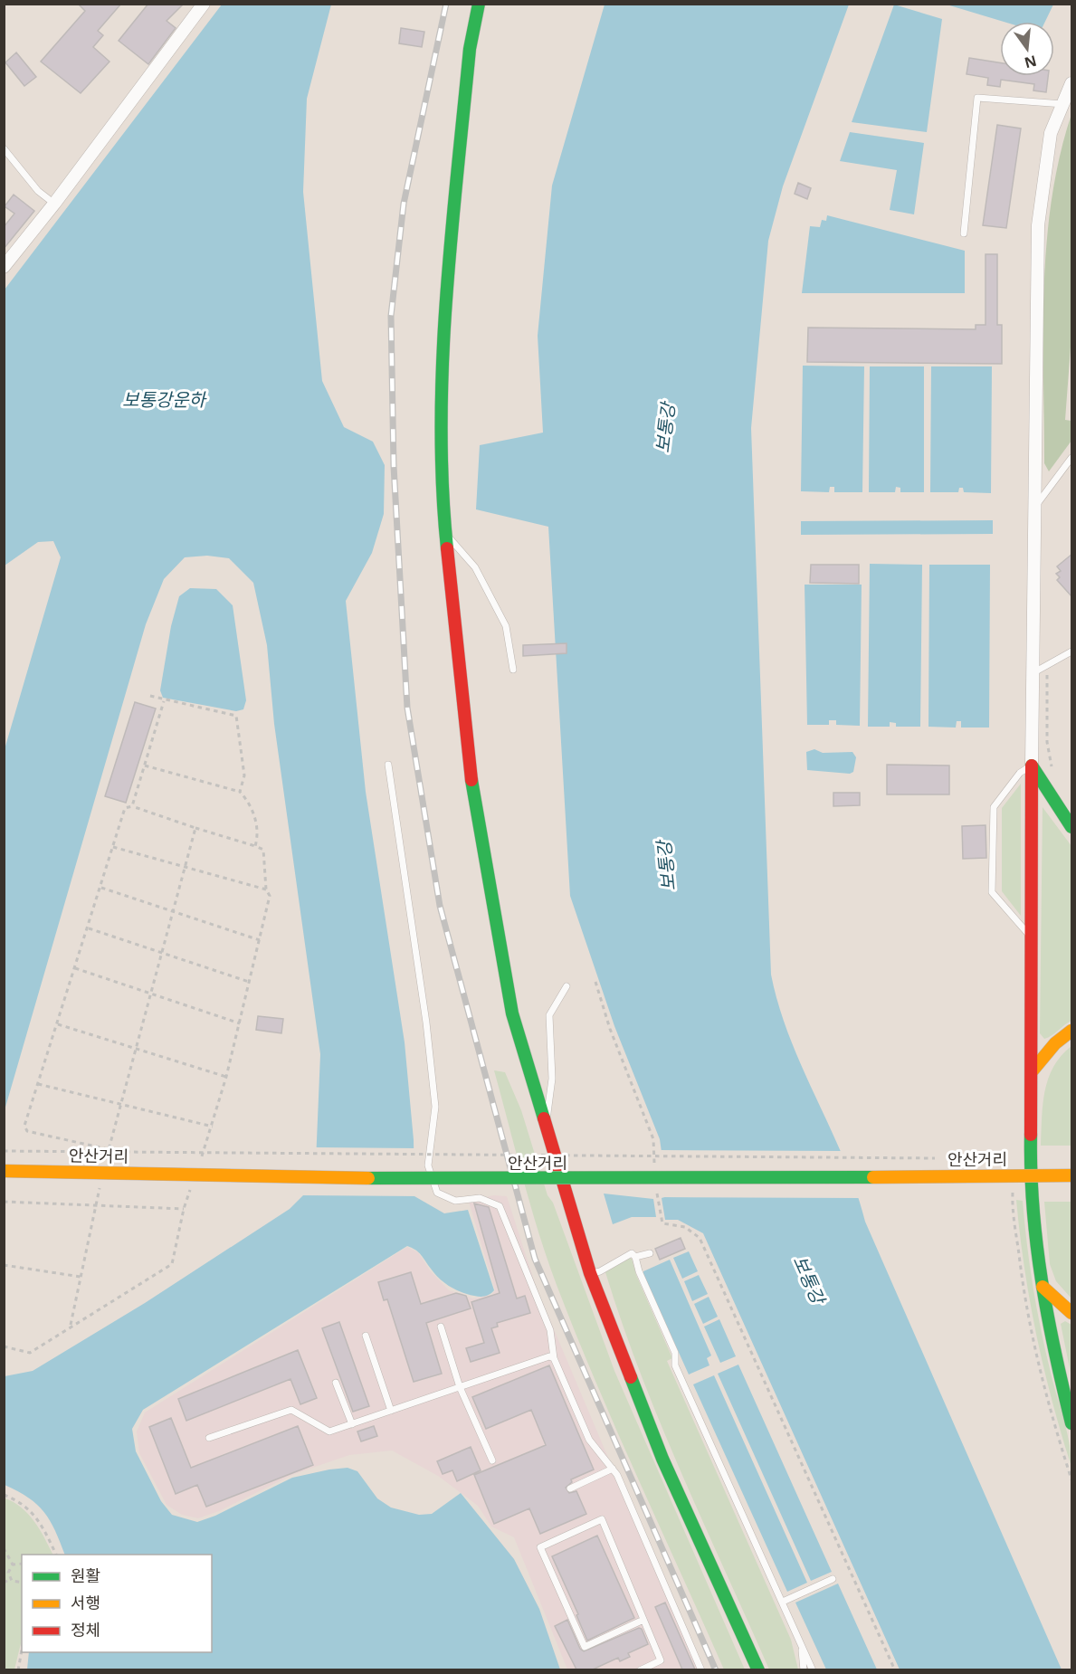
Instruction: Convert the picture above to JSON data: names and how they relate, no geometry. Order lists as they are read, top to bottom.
{
  "streets": {
    "main road": ["안산거리"]
  },
  "water": ["보통강운하", "보통강"],
  "legend": ["원활", "서행", "정체"],
  "north": "bottom"
}
